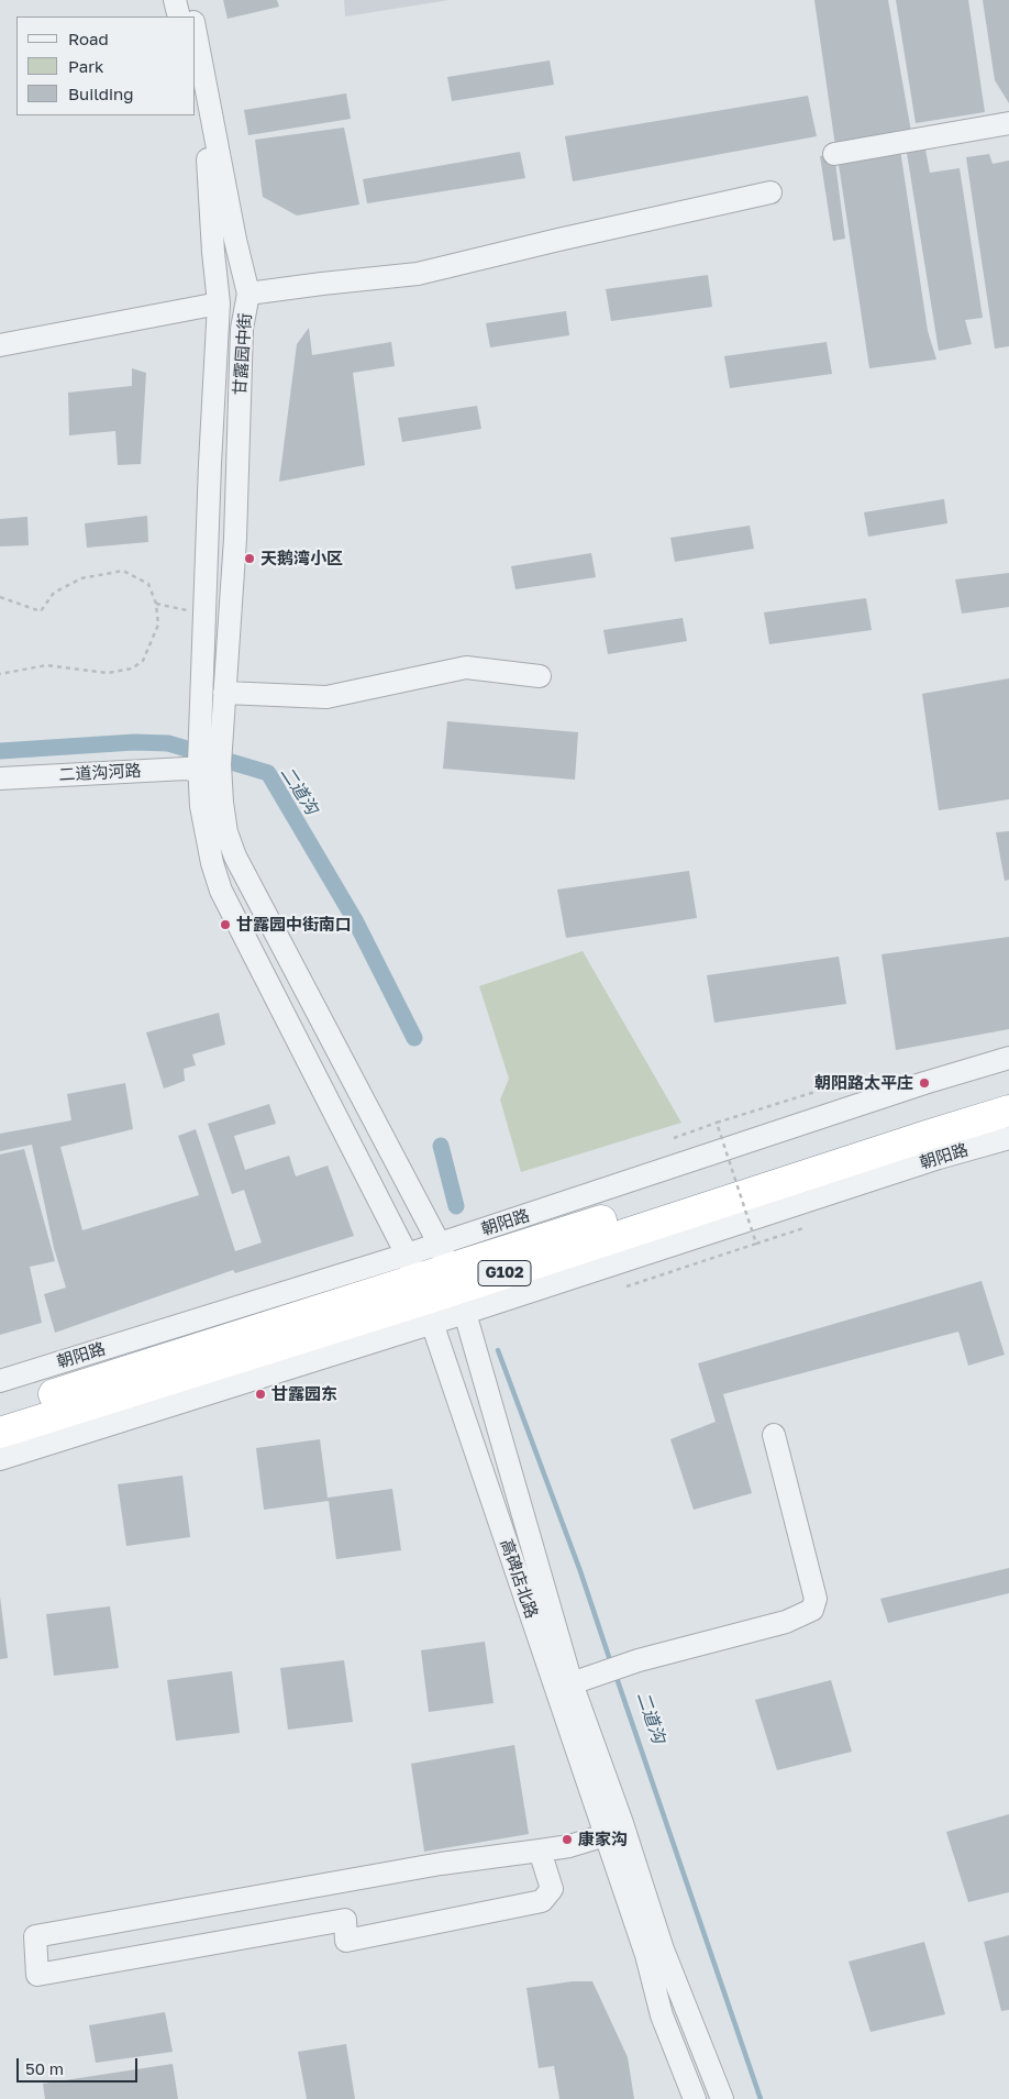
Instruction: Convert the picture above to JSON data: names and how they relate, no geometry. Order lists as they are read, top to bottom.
{
  "streets": {
    "highway": ["朝阳路", "G102"],
    "street": ["甘露园中街", "二道沟河路", "高碑店北路"]
  },
  "crossings": [
    ["甘露园中街", "二道沟河路"],
    ["甘露园中街", "高碑店北路"],
    ["二道沟河路", "高碑店北路"],
    ["朝阳路", "高碑店北路"]
  ],
  "water": ["二道沟"],
  "places": [
    "天鹅湾小区",
    "甘露园中街南口",
    "朝阳路太平庄",
    "甘露园东",
    "康家沟"
  ],
  "legend": ["Road", "Park", "Building"],
  "scale_bar": "50 m"
}
